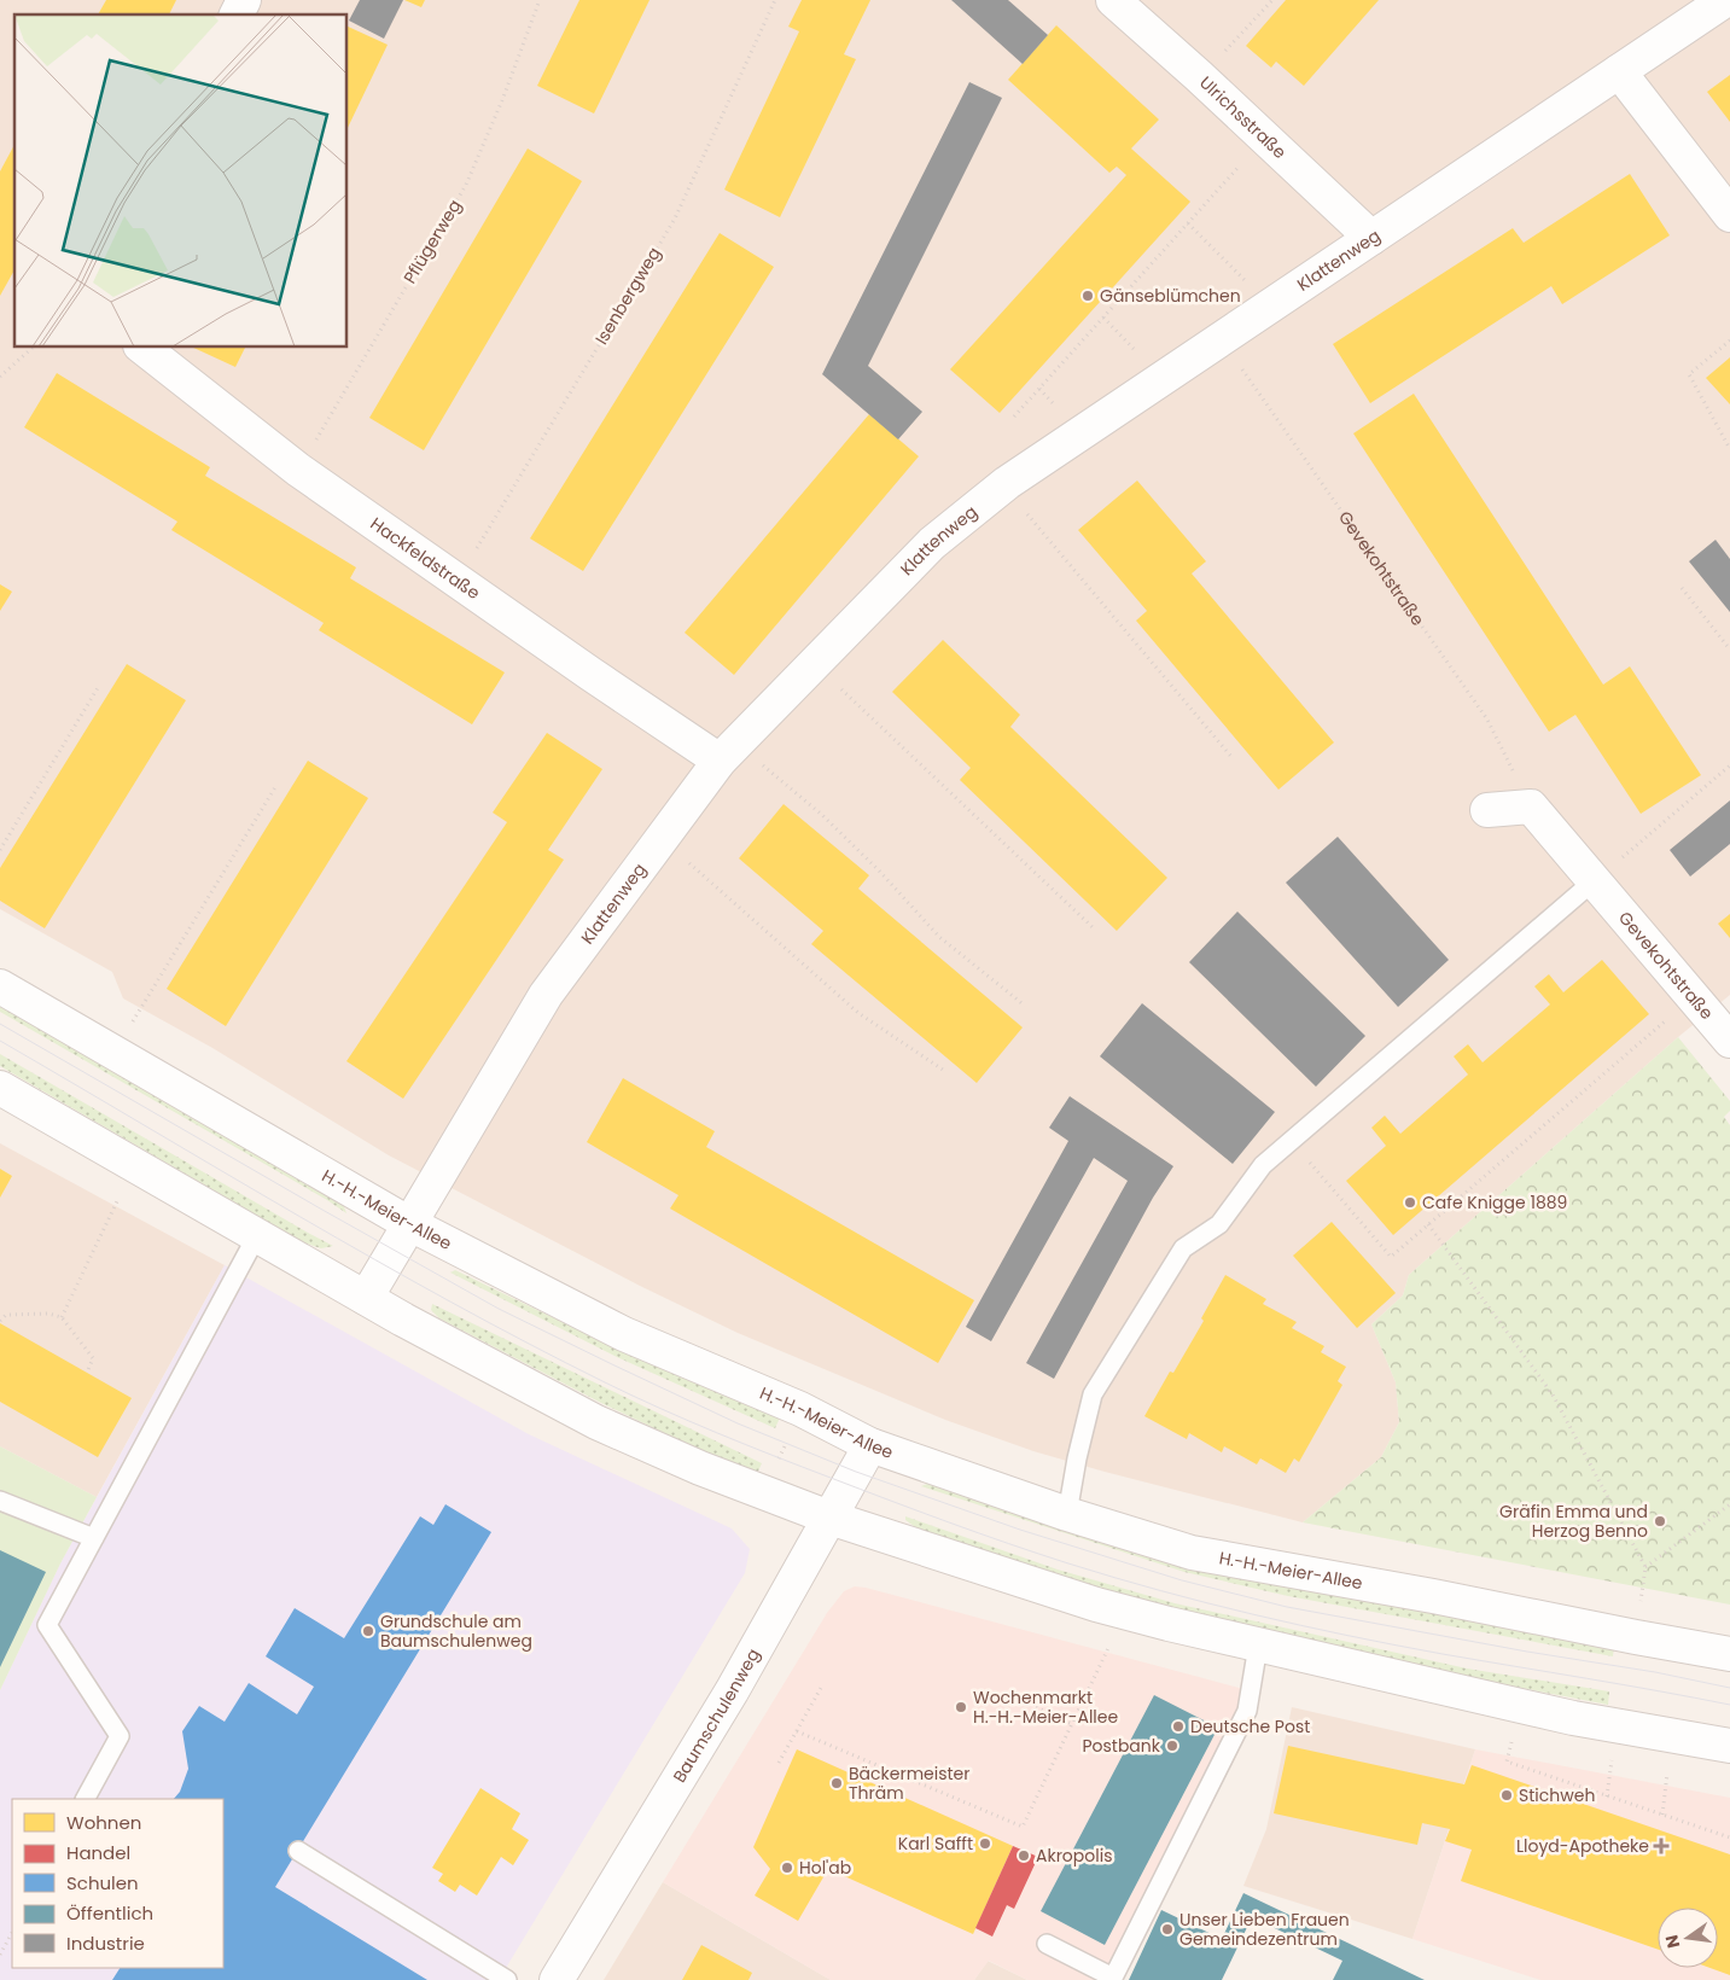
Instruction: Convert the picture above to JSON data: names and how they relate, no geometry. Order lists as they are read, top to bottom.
{
  "streets": {
    "street": [
      "Ulrichsstraße",
      "Klattenweg",
      "Hackfeldstraße",
      "Gevekohtstraße",
      "H.-H.-Meier-Allee",
      "Baumschulenweg"
    ],
    "path": ["Pflügerweg", "Isenbergweg"]
  },
  "crossings": [
    ["Ulrichsstraße", "Klattenweg"],
    ["Pflügerweg", "Hackfeldstraße"],
    ["Klattenweg", "Hackfeldstraße"],
    ["Klattenweg", "Gevekohtstraße"],
    ["Klattenweg", "H.-H.-Meier-Allee"],
    ["Isenbergweg", "Hackfeldstraße"],
    ["H.-H.-Meier-Allee", "Baumschulenweg"]
  ],
  "places": {
    "other": [
      "Gänseblümchen",
      "Cafe Knigge 1889",
      "Gräfin Emma und Herzog Benno",
      "Grundschule am Baumschulenweg",
      "Wochenmarkt H.-H.-Meier-Allee",
      "Deutsche Post",
      "Postbank",
      "Bäckermeister Thräm",
      "Stichweh",
      "Karl Safft",
      "Akropolis",
      "Hol'ab",
      "Unser Lieben Frauen Gemeindezentrum"
    ],
    "health": ["Lloyd-Apotheke"]
  },
  "legend": [
    "Wohnen",
    "Handel",
    "Schulen",
    "Öffentlich",
    "Industrie"
  ],
  "north": "left"
}
